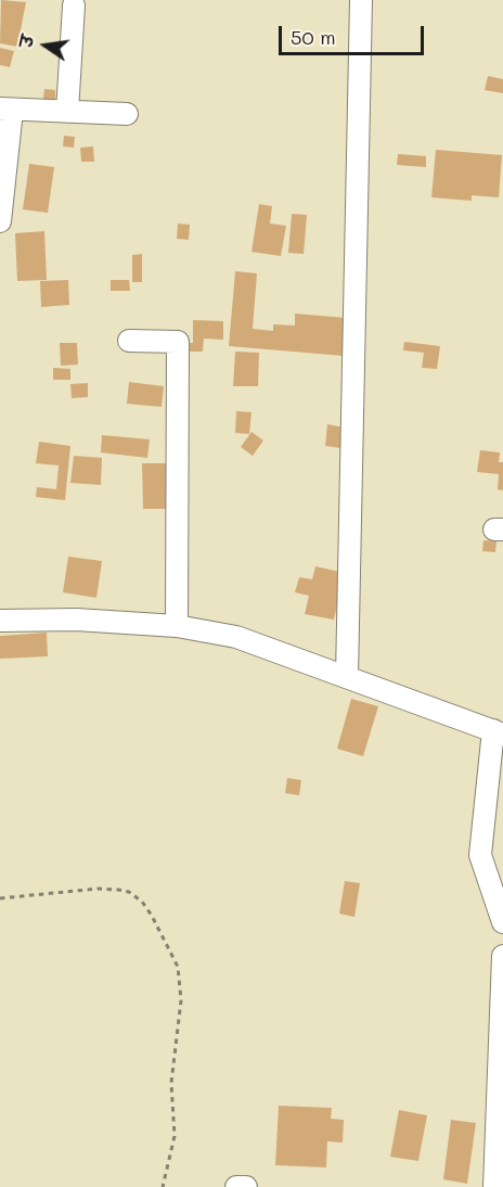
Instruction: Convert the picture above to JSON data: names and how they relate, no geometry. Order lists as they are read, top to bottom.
{
  "scale_bar": "50 m",
  "north": "left"
}
